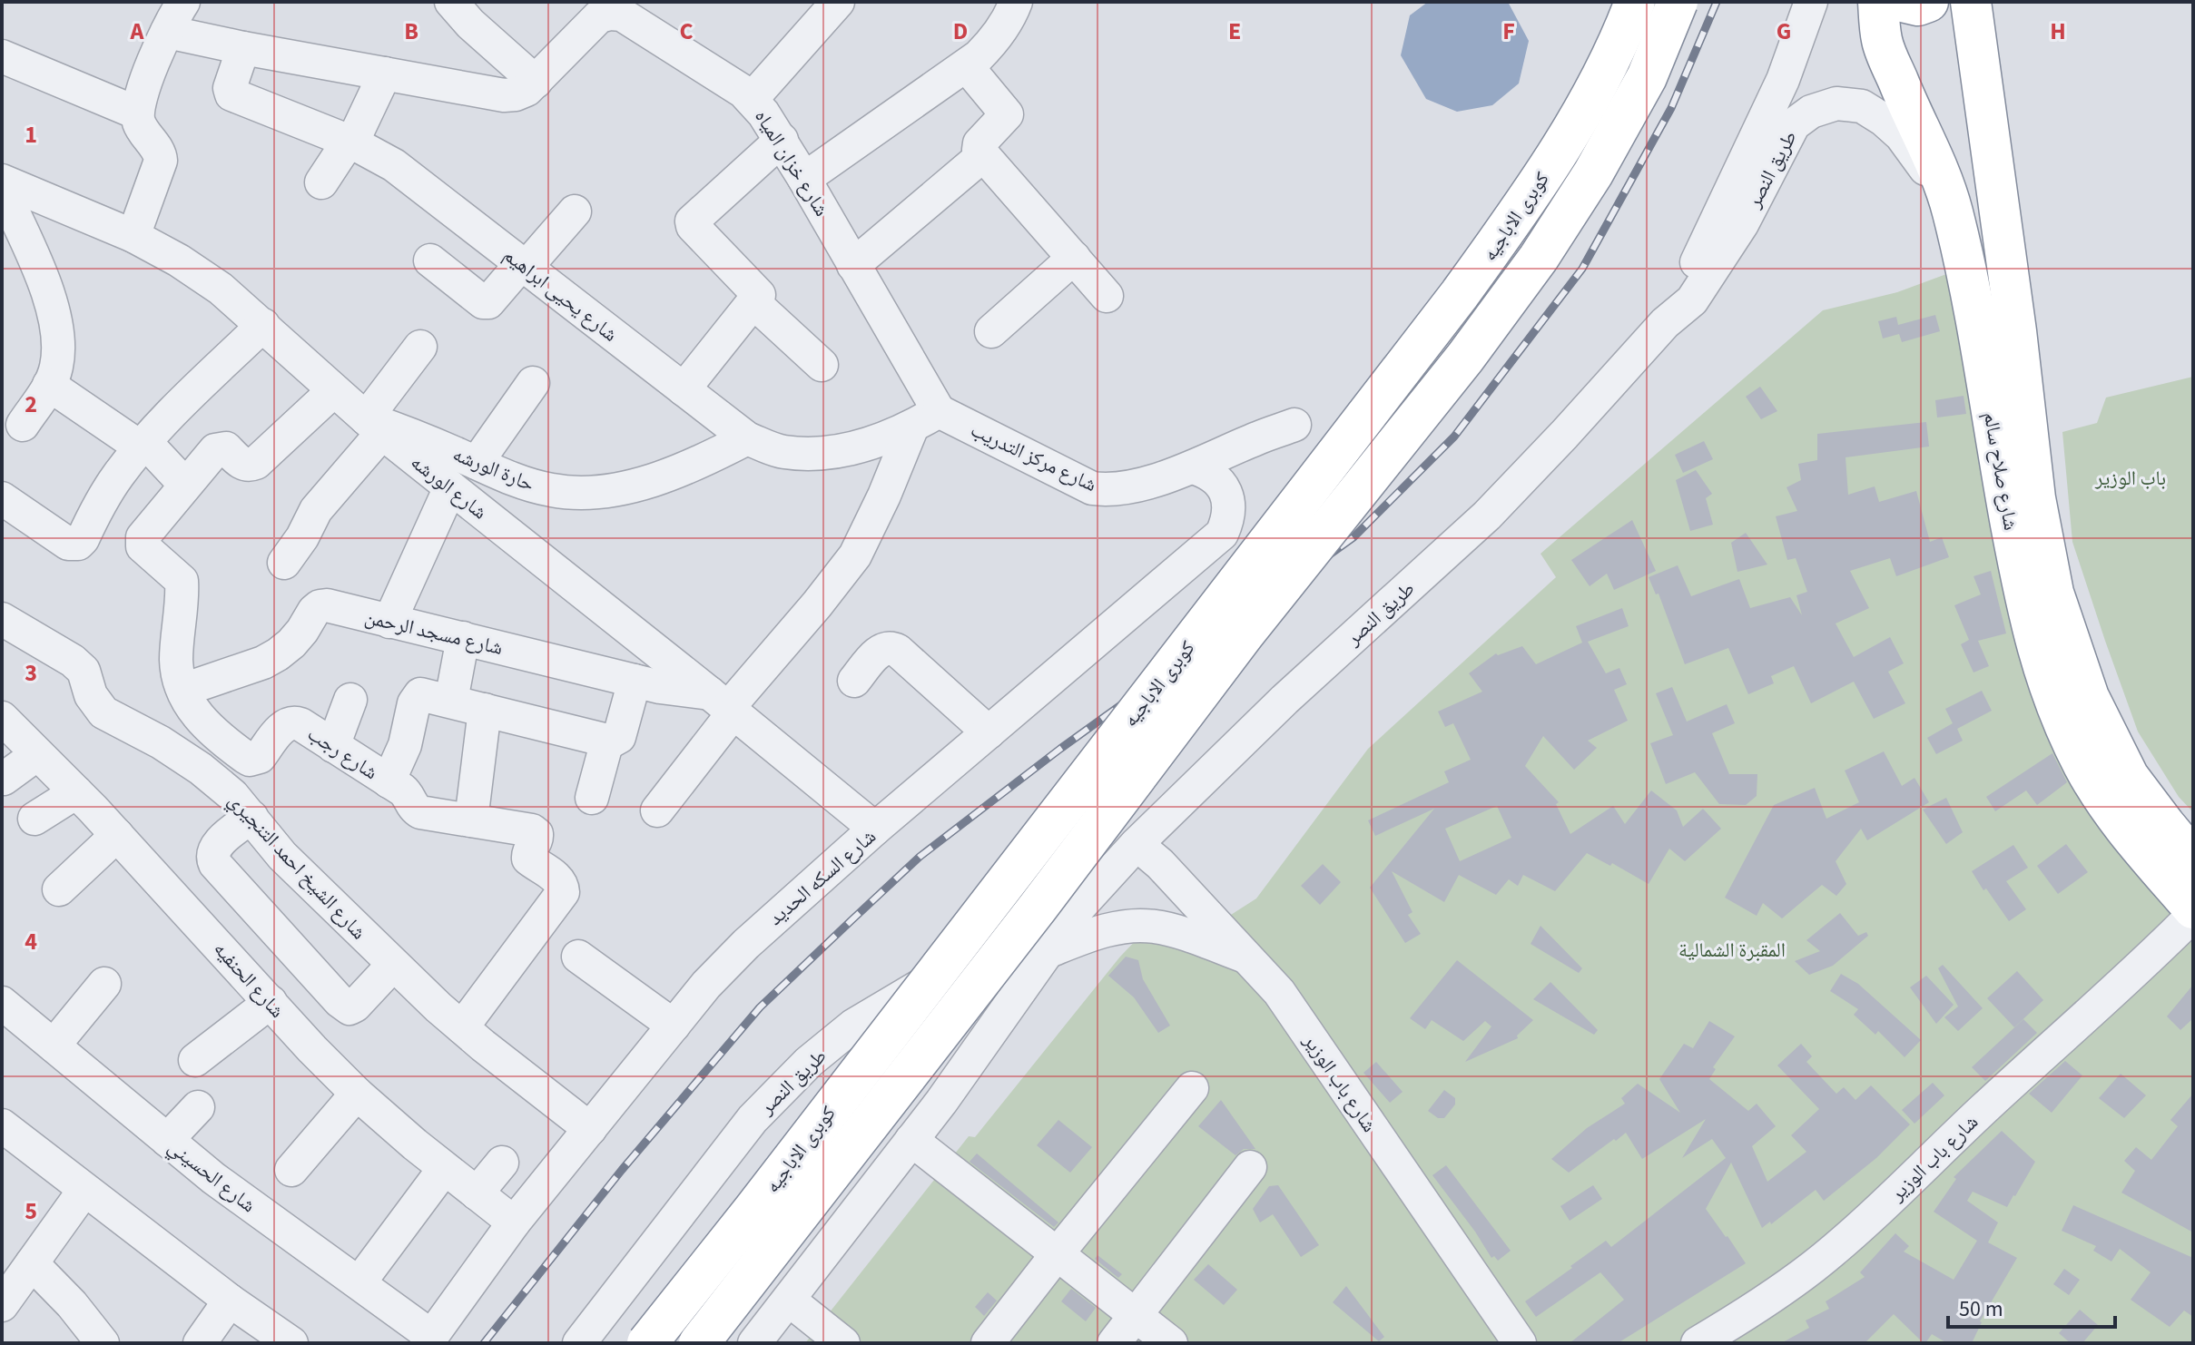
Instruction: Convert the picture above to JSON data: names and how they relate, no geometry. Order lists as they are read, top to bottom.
{
  "streets": {
    "highway": ["كوبرى الاباجيه", "شارع صلاح سالم"],
    "street": [
      "شارع خزان المياه",
      "طريق النصر",
      "شارع يحيى ابراهيم",
      "شارع مركز التدريب",
      "حارة الورشه",
      "شارع الورشه",
      "شارع مسجد الرحمن",
      "شارع رجب",
      "شارع الشيخ احمد التنجيري",
      "شارع السكه الحديد",
      "شارع الحنفيه",
      "شارع باب الوزير",
      "شارع الحسيني"
    ]
  },
  "crossings": [
    ["شارع خزان المياه", "شارع يحيى ابراهيم"],
    ["شارع خزان المياه", "شارع مركز التدريب"],
    ["طريق النصر", "شارع صلاح سالم"],
    ["طريق النصر", "شارع باب الوزير"],
    ["شارع يحيى ابراهيم", "شارع مركز التدريب"],
    ["شارع يحيى ابراهيم", "حارة الورشه"],
    ["شارع مركز التدريب", "شارع السكه الحديد"],
    ["حارة الورشه", "شارع الورشه"],
    ["شارع الورشه", "شارع مسجد الرحمن"],
    ["شارع الورشه", "شارع السكه الحديد"],
    ["شارع مسجد الرحمن", "شارع رجب"],
    ["شارع رجب", "شارع الشيخ احمد التنجيري"],
    ["شارع الشيخ احمد التنجيري", "شارع السكه الحديد"],
    ["شارع السكه الحديد", "شارع الحنفيه"],
    ["شارع السكه الحديد", "شارع الحسيني"]
  ],
  "parks": ["باب الوزير", "المقبرة الشمالية"],
  "scale_bar": "50 m",
  "grid": {
    "columns": [
      "A",
      "B",
      "C",
      "D",
      "E",
      "F",
      "G",
      "H"
    ],
    "rows": [
      "1",
      "2",
      "3",
      "4",
      "5"
    ]
  }
}
